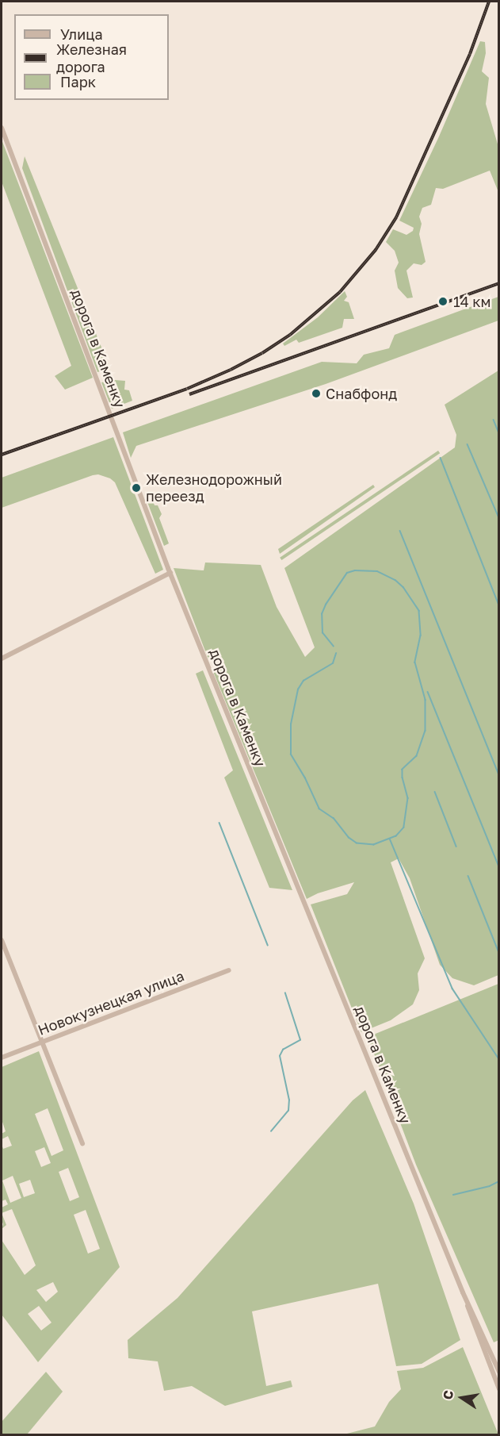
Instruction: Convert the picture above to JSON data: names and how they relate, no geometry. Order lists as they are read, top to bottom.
{
  "streets": {
    "street": ["дорога в Каменку", "Новокузнецкая улица"]
  },
  "places": ["14 км", "Снабфонд", "Железнодорожный переезд"],
  "legend": ["Улица", "Железная дорога", "Парк"],
  "north": "left"
}
